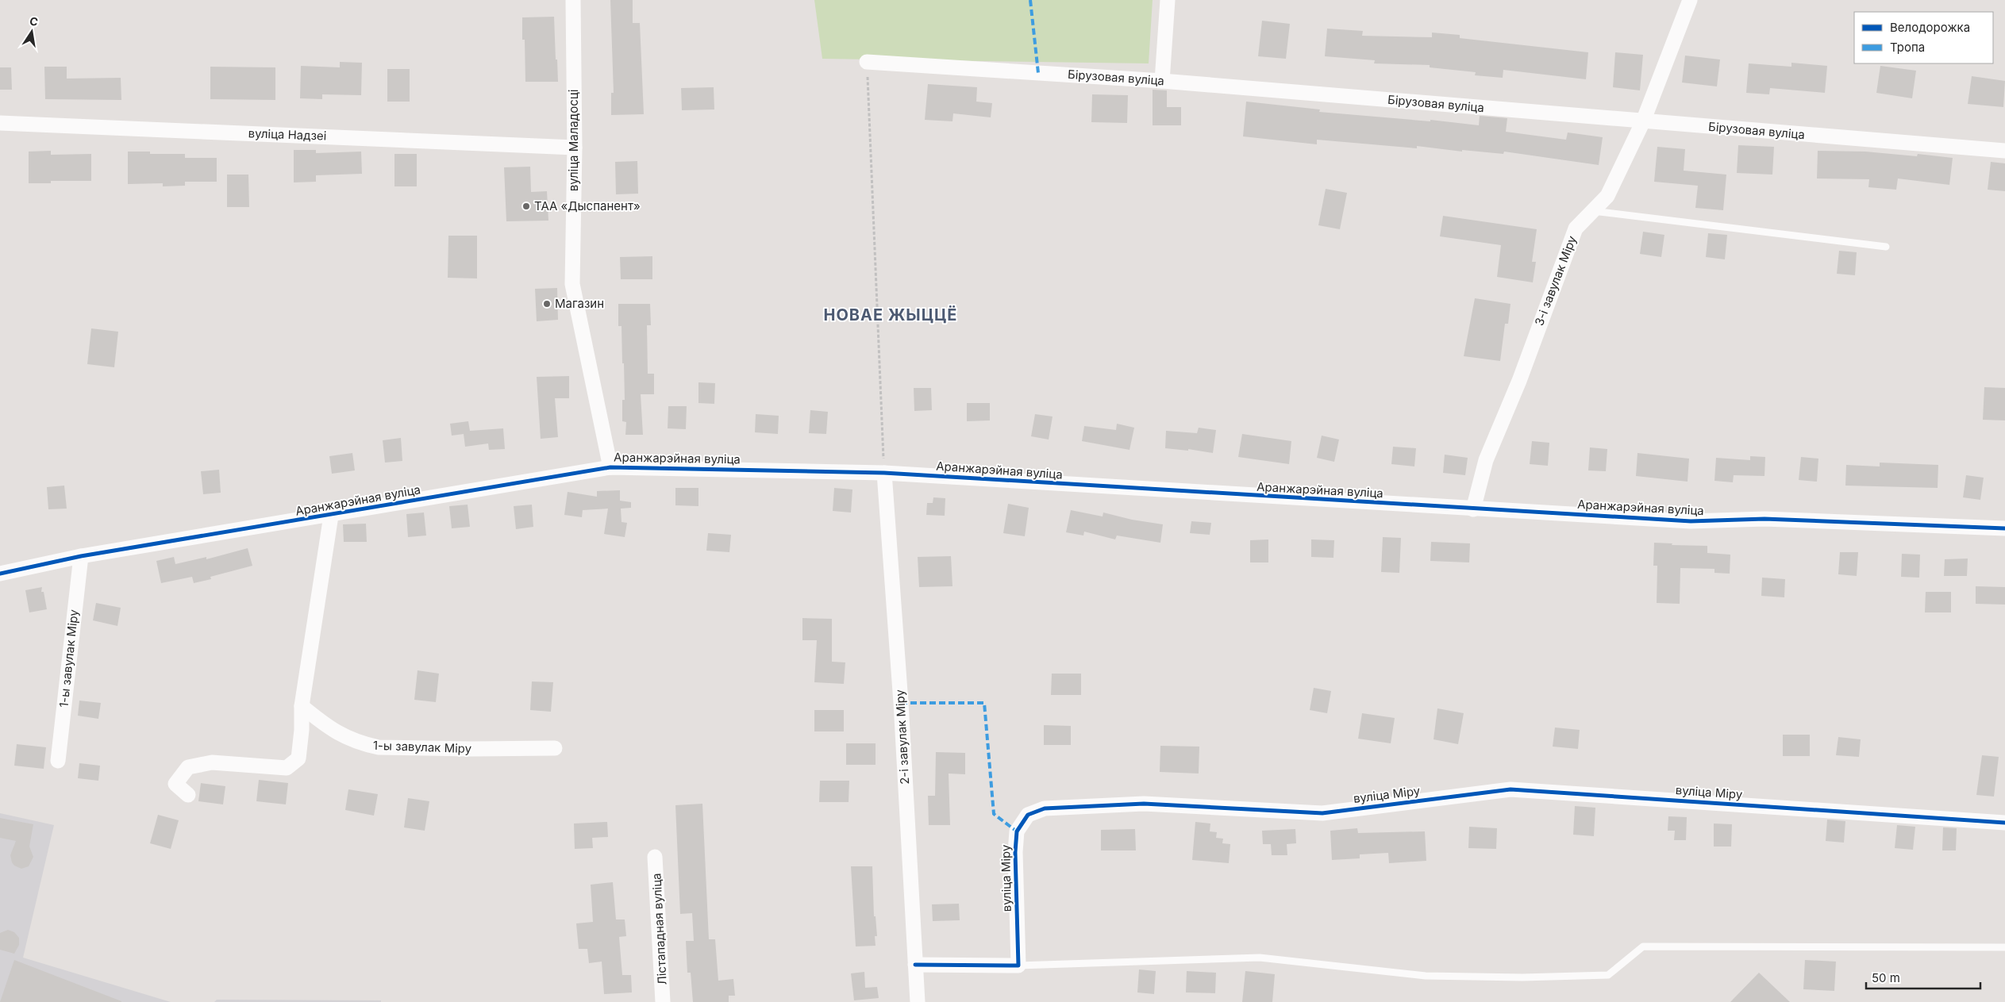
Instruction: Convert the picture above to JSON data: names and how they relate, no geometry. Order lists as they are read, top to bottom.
{
  "streets": {
    "street": [
      "Бірузовая вуліца",
      "вуліца Надзеі",
      "вуліца Маладосці",
      "3-і завулак Міру",
      "Аранжарэйная вуліца",
      "1-ы завулак Міру",
      "2-і завулак Міру",
      "вуліца Міру",
      "Лістападная вуліца"
    ]
  },
  "crossings": [
    ["Бірузовая вуліца", "3-і завулак Міру"],
    ["вуліца Надзеі", "вуліца Маладосці"],
    ["вуліца Маладосці", "Аранжарэйная вуліца"],
    ["3-і завулак Міру", "Аранжарэйная вуліца"],
    ["Аранжарэйная вуліца", "1-ы завулак Міру"],
    ["Аранжарэйная вуліца", "2-і завулак Міру"]
  ],
  "districts": ["НОВАЕ ЖЫЦЦЁ"],
  "places": ["ТАА «Дыспанент»", "Магазин"],
  "legend": ["Велодорожка", "Тропа"],
  "scale_bar": "50 m",
  "north": "top"
}
